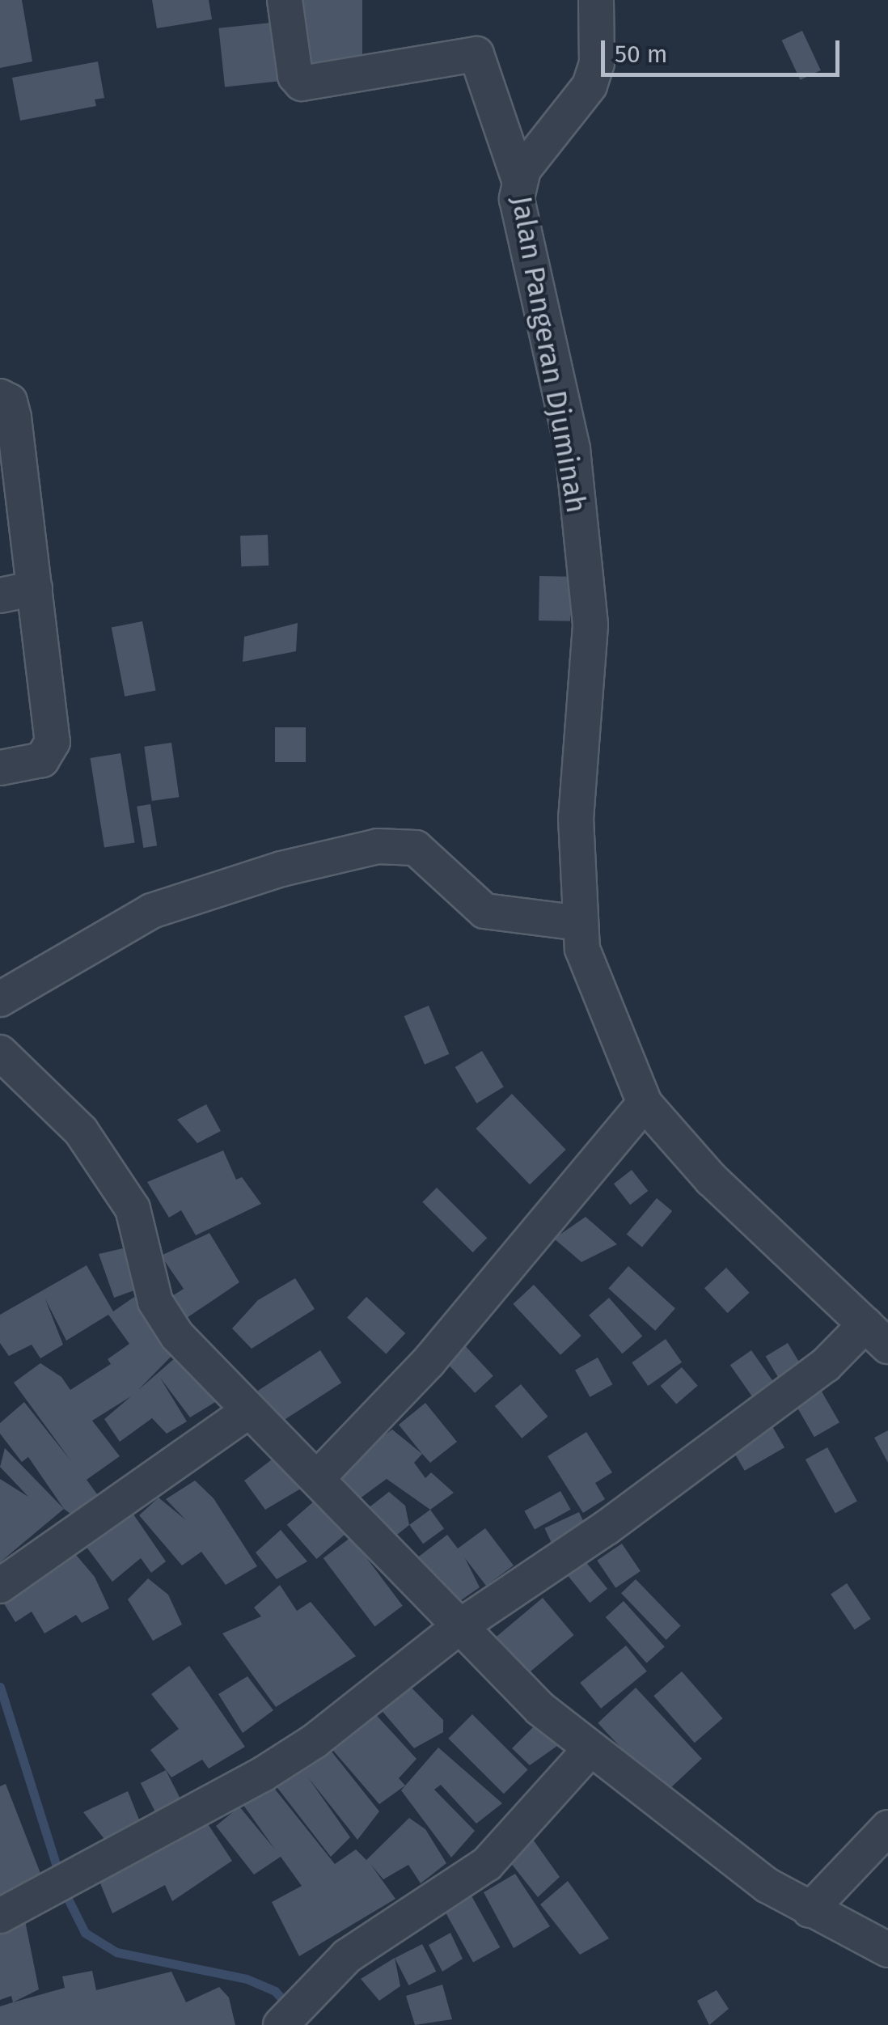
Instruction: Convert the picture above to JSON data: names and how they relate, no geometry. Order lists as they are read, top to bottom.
{
  "streets": {
    "street": ["Jalan Pangeran Djuminah"]
  },
  "scale_bar": "50 m"
}
